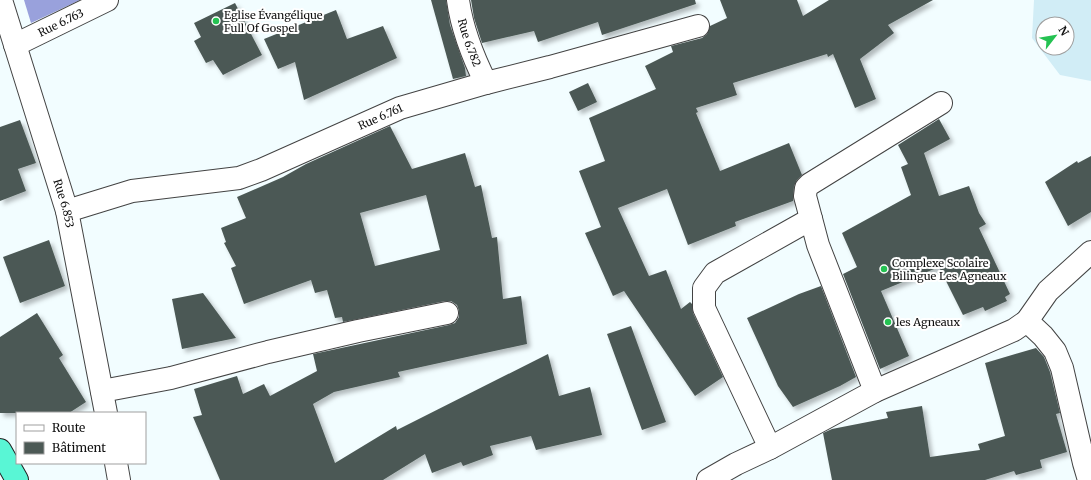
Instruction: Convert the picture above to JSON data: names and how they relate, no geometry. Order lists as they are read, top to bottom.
{
  "streets": {
    "street": [
      "Rue 6.763",
      "Rue 6.782",
      "Rue 6.761",
      "Rue 6.853"
    ]
  },
  "crossings": [
    ["Rue 6.763", "Rue 6.853"],
    ["Rue 6.782", "Rue 6.761"],
    ["Rue 6.761", "Rue 6.853"]
  ],
  "places": ["Eglise Évangélique Full Of Gospel", "Complexe Scolaire Bilingue Les Agneaux", "les Agneaux"],
  "legend": ["Route", "Bâtiment"],
  "north": "top right"
}
